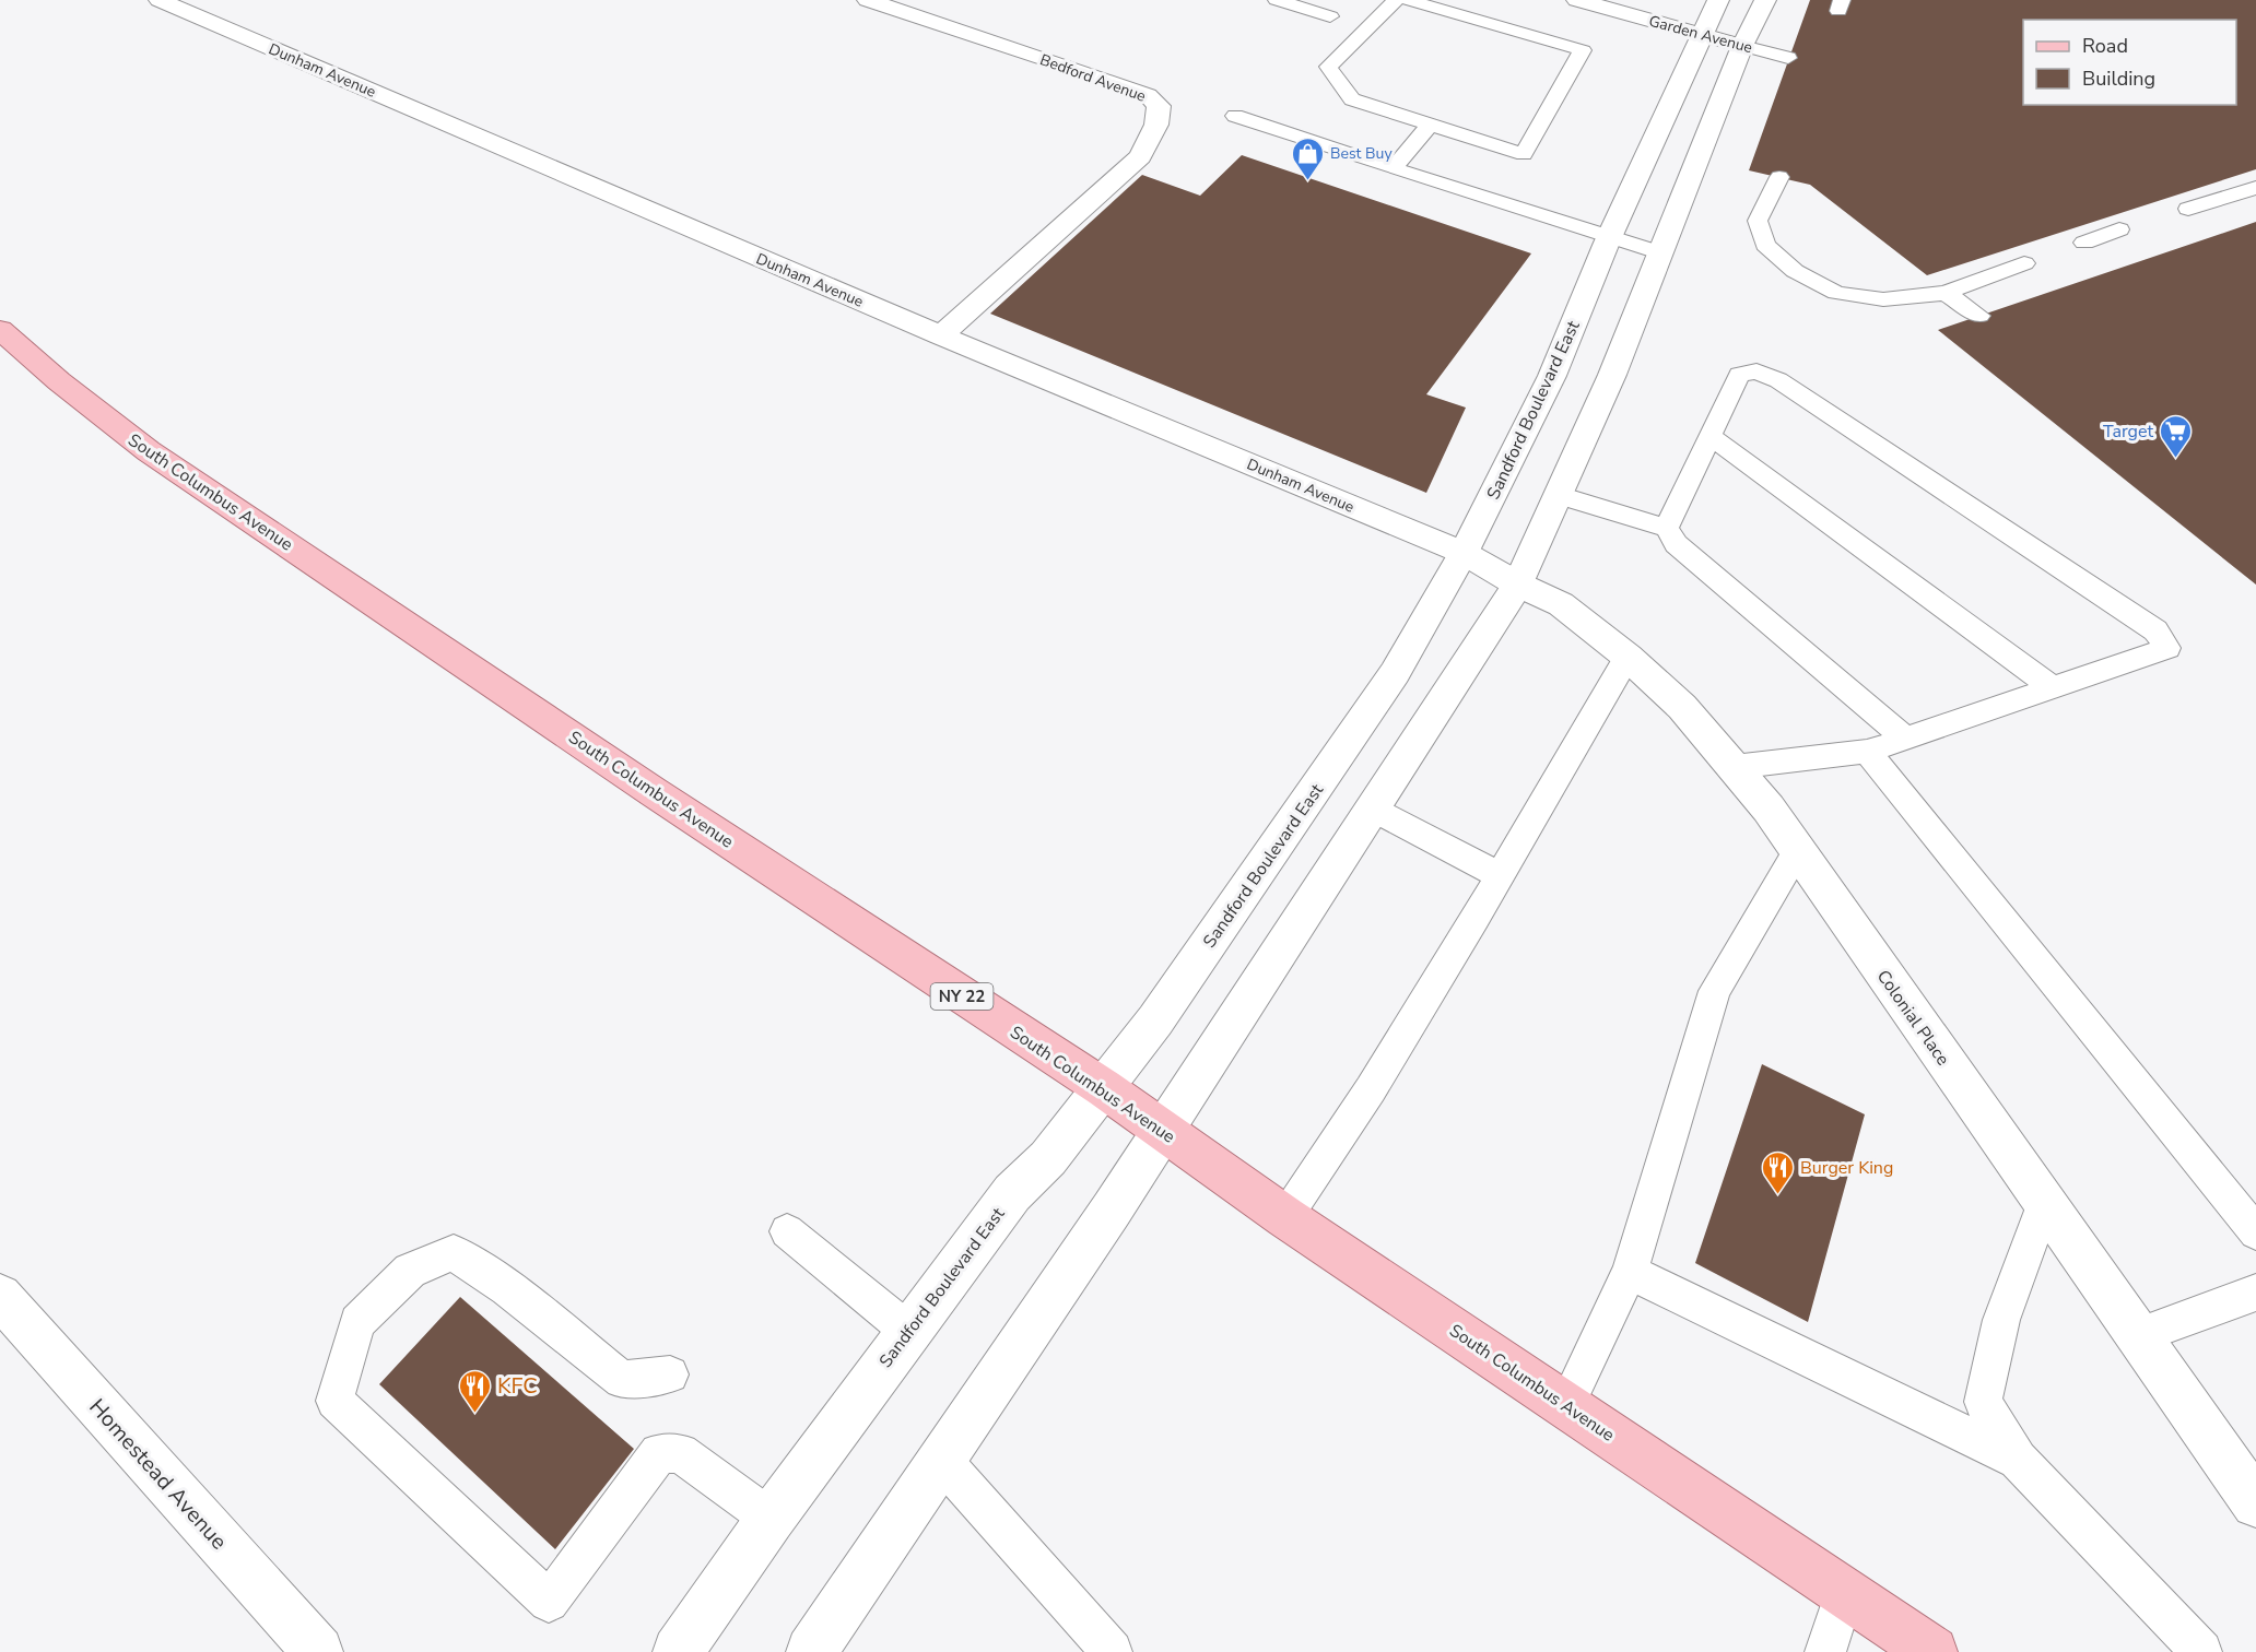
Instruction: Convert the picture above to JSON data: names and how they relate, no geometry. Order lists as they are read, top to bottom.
{
  "streets": {
    "main road": ["South Columbus Avenue", "NY 22"],
    "street": [
      "Garden Avenue",
      "Dunham Avenue",
      "Bedford Avenue",
      "Sandford Boulevard East",
      "Colonial Place",
      "Homestead Avenue"
    ]
  },
  "crossings": [
    ["Garden Avenue", "Sandford Boulevard East"],
    ["Dunham Avenue", "Bedford Avenue"],
    ["Dunham Avenue", "Sandford Boulevard East"],
    ["Dunham Avenue", "Colonial Place"],
    ["Sandford Boulevard East", "South Columbus Avenue"]
  ],
  "places": {
    "shop": ["Best Buy"],
    "supermarket": ["Target"],
    "restaurant": ["Burger King", "KFC"]
  },
  "legend": ["Road", "Building"]
}
